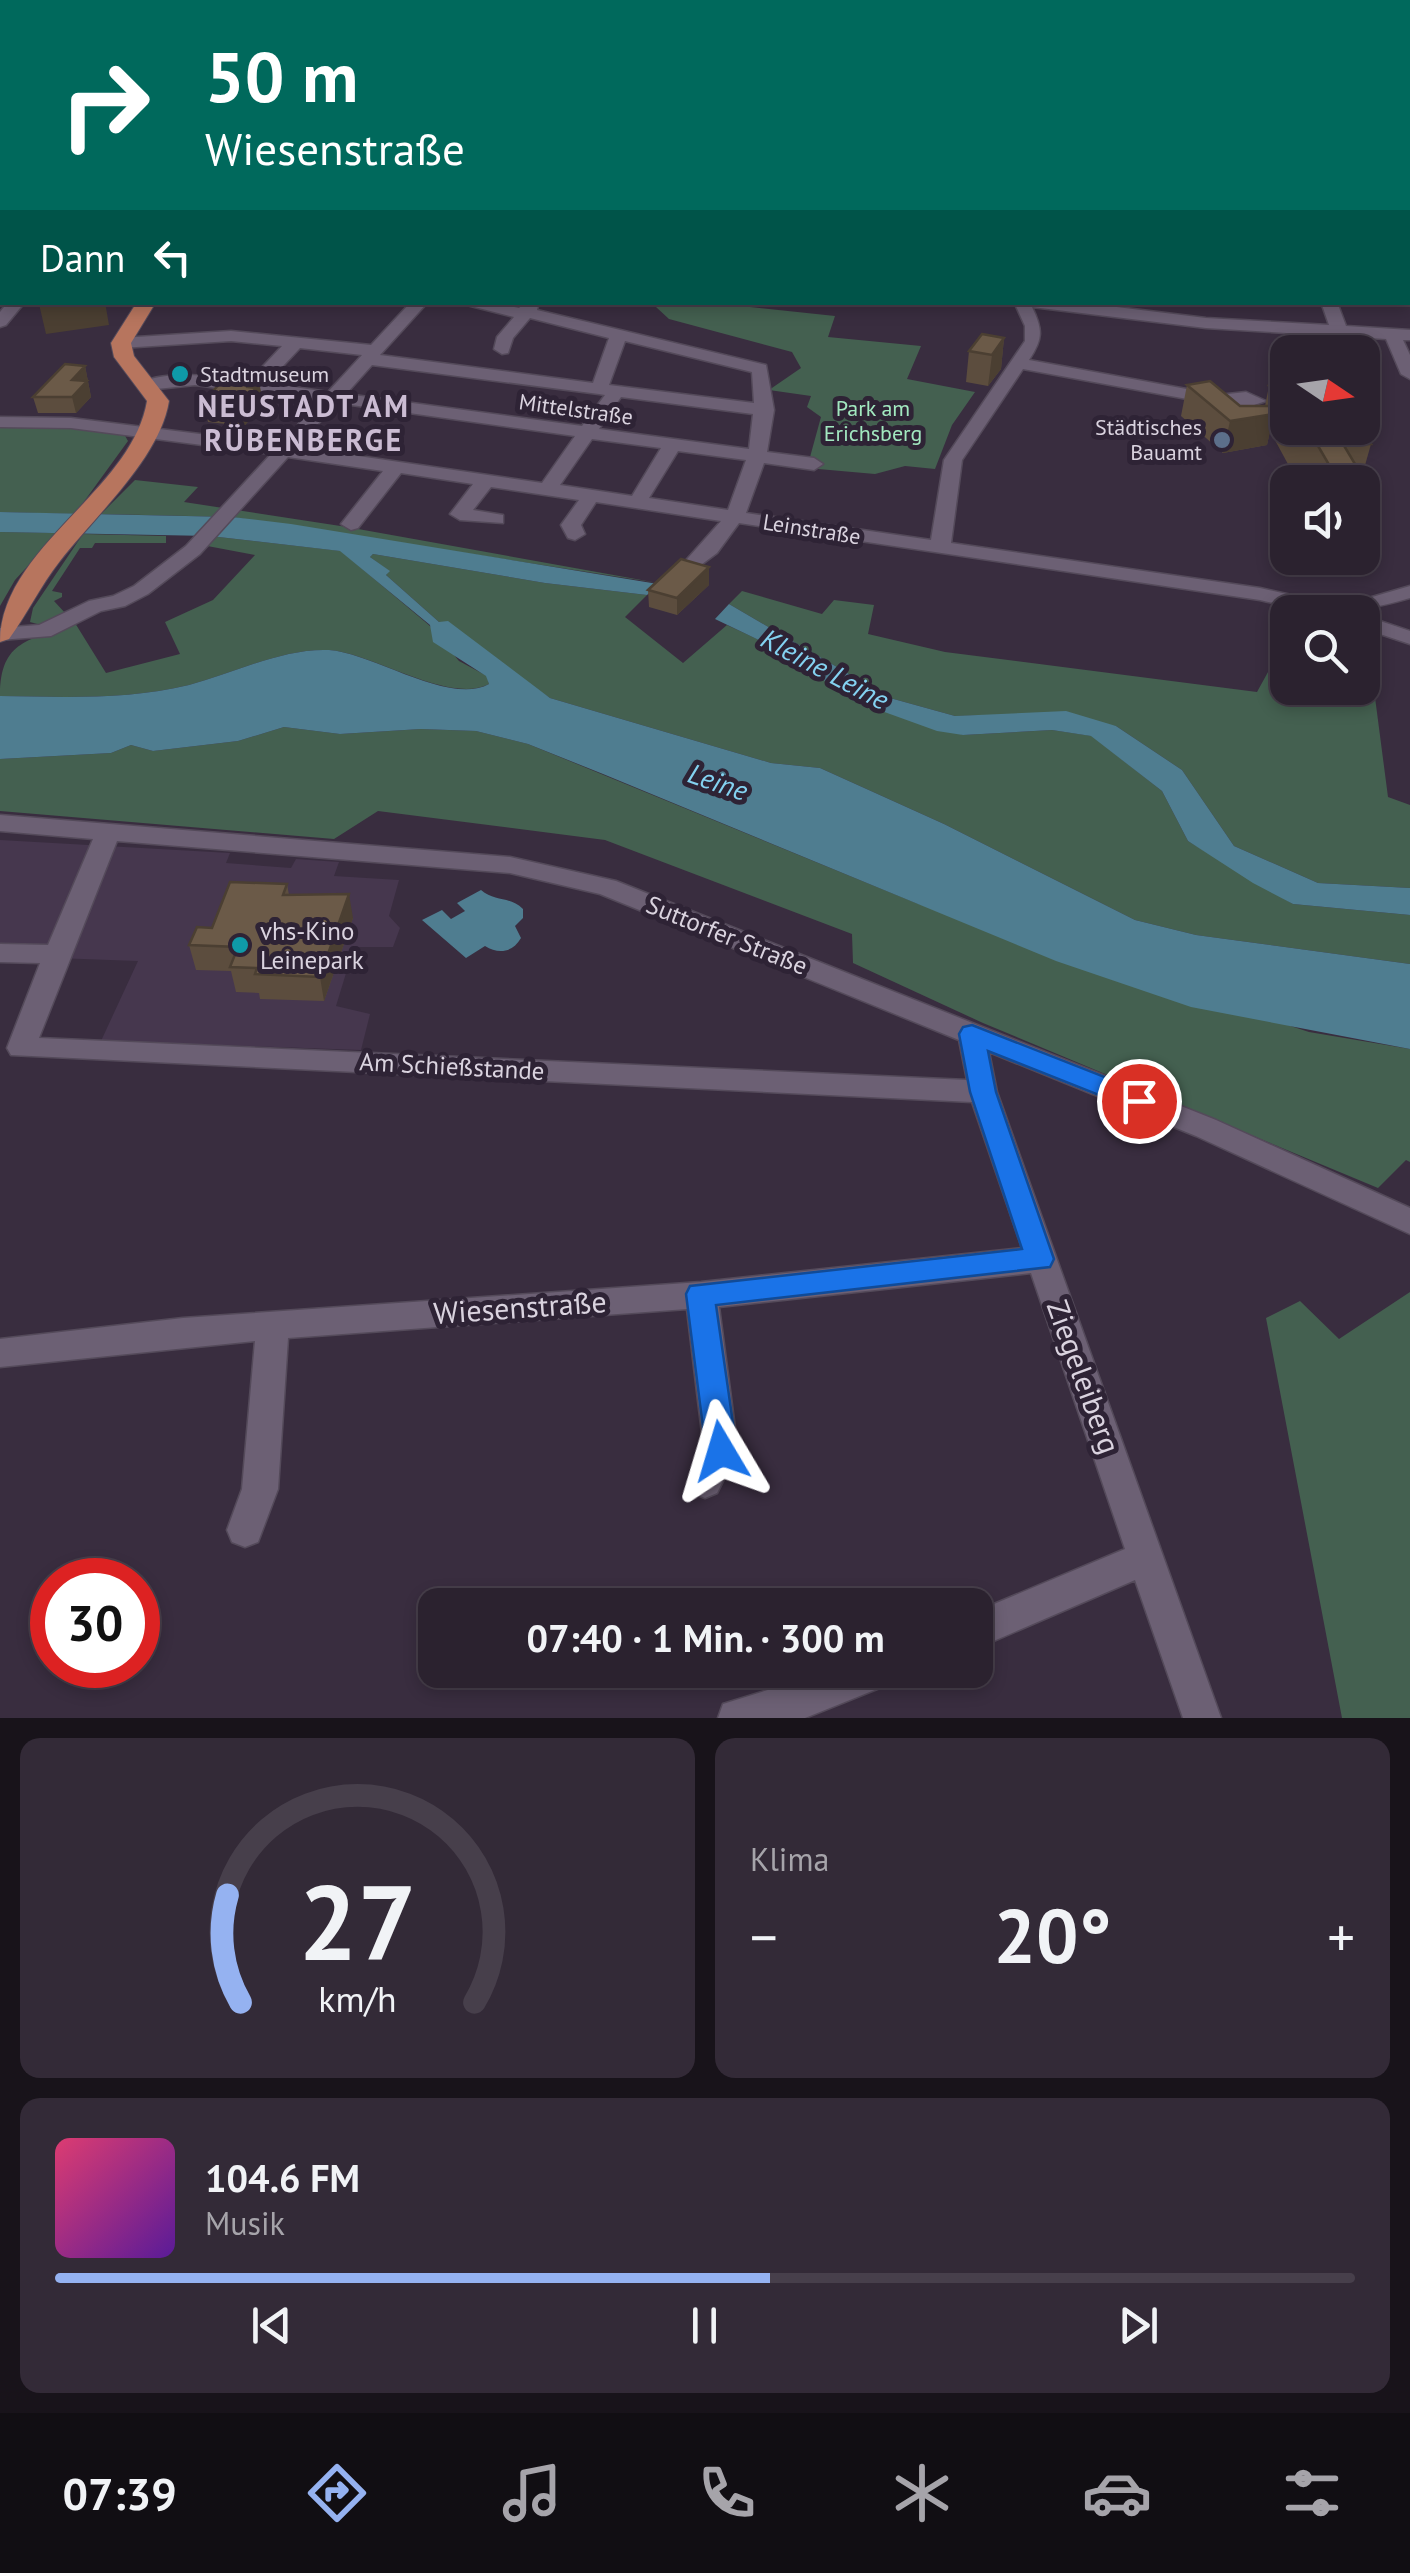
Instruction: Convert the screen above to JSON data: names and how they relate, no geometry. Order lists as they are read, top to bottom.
{
  "streets": {
    "street": [
      "Mittelstraße",
      "Leinstraße",
      "Suttorfer Straße",
      "Am Schießstande",
      "Wiesenstraße",
      "Ziegeleiberg"
    ]
  },
  "crossings": [
    ["Suttorfer Straße", "Ziegeleiberg"],
    ["Am Schießstande", "Ziegeleiberg"],
    ["Wiesenstraße", "Ziegeleiberg"]
  ],
  "districts": ["NEUSTADT AM RÜBENBERGE"],
  "water": ["Kleine Leine", "Leine"],
  "parks": ["Park am Erichsberg"],
  "places": ["Stadtmuseum", "Städtisches Bauamt", "vhs-Kino Leinepark"],
  "north": "right",
  "page": {
    "turn": ["50 m", "Wiesenstraße"],
    "then": "Dann",
    "limit": "30",
    "trip": "07:40 · 1 Min. · 300 m",
    "tile": "Klima",
    "heat": ["−", "20°", "+"],
    "song": ["104.6 FM", "Musik"],
    "tabs": "07:39",
    "gauge": ["27", "km/h"]
  }
}
